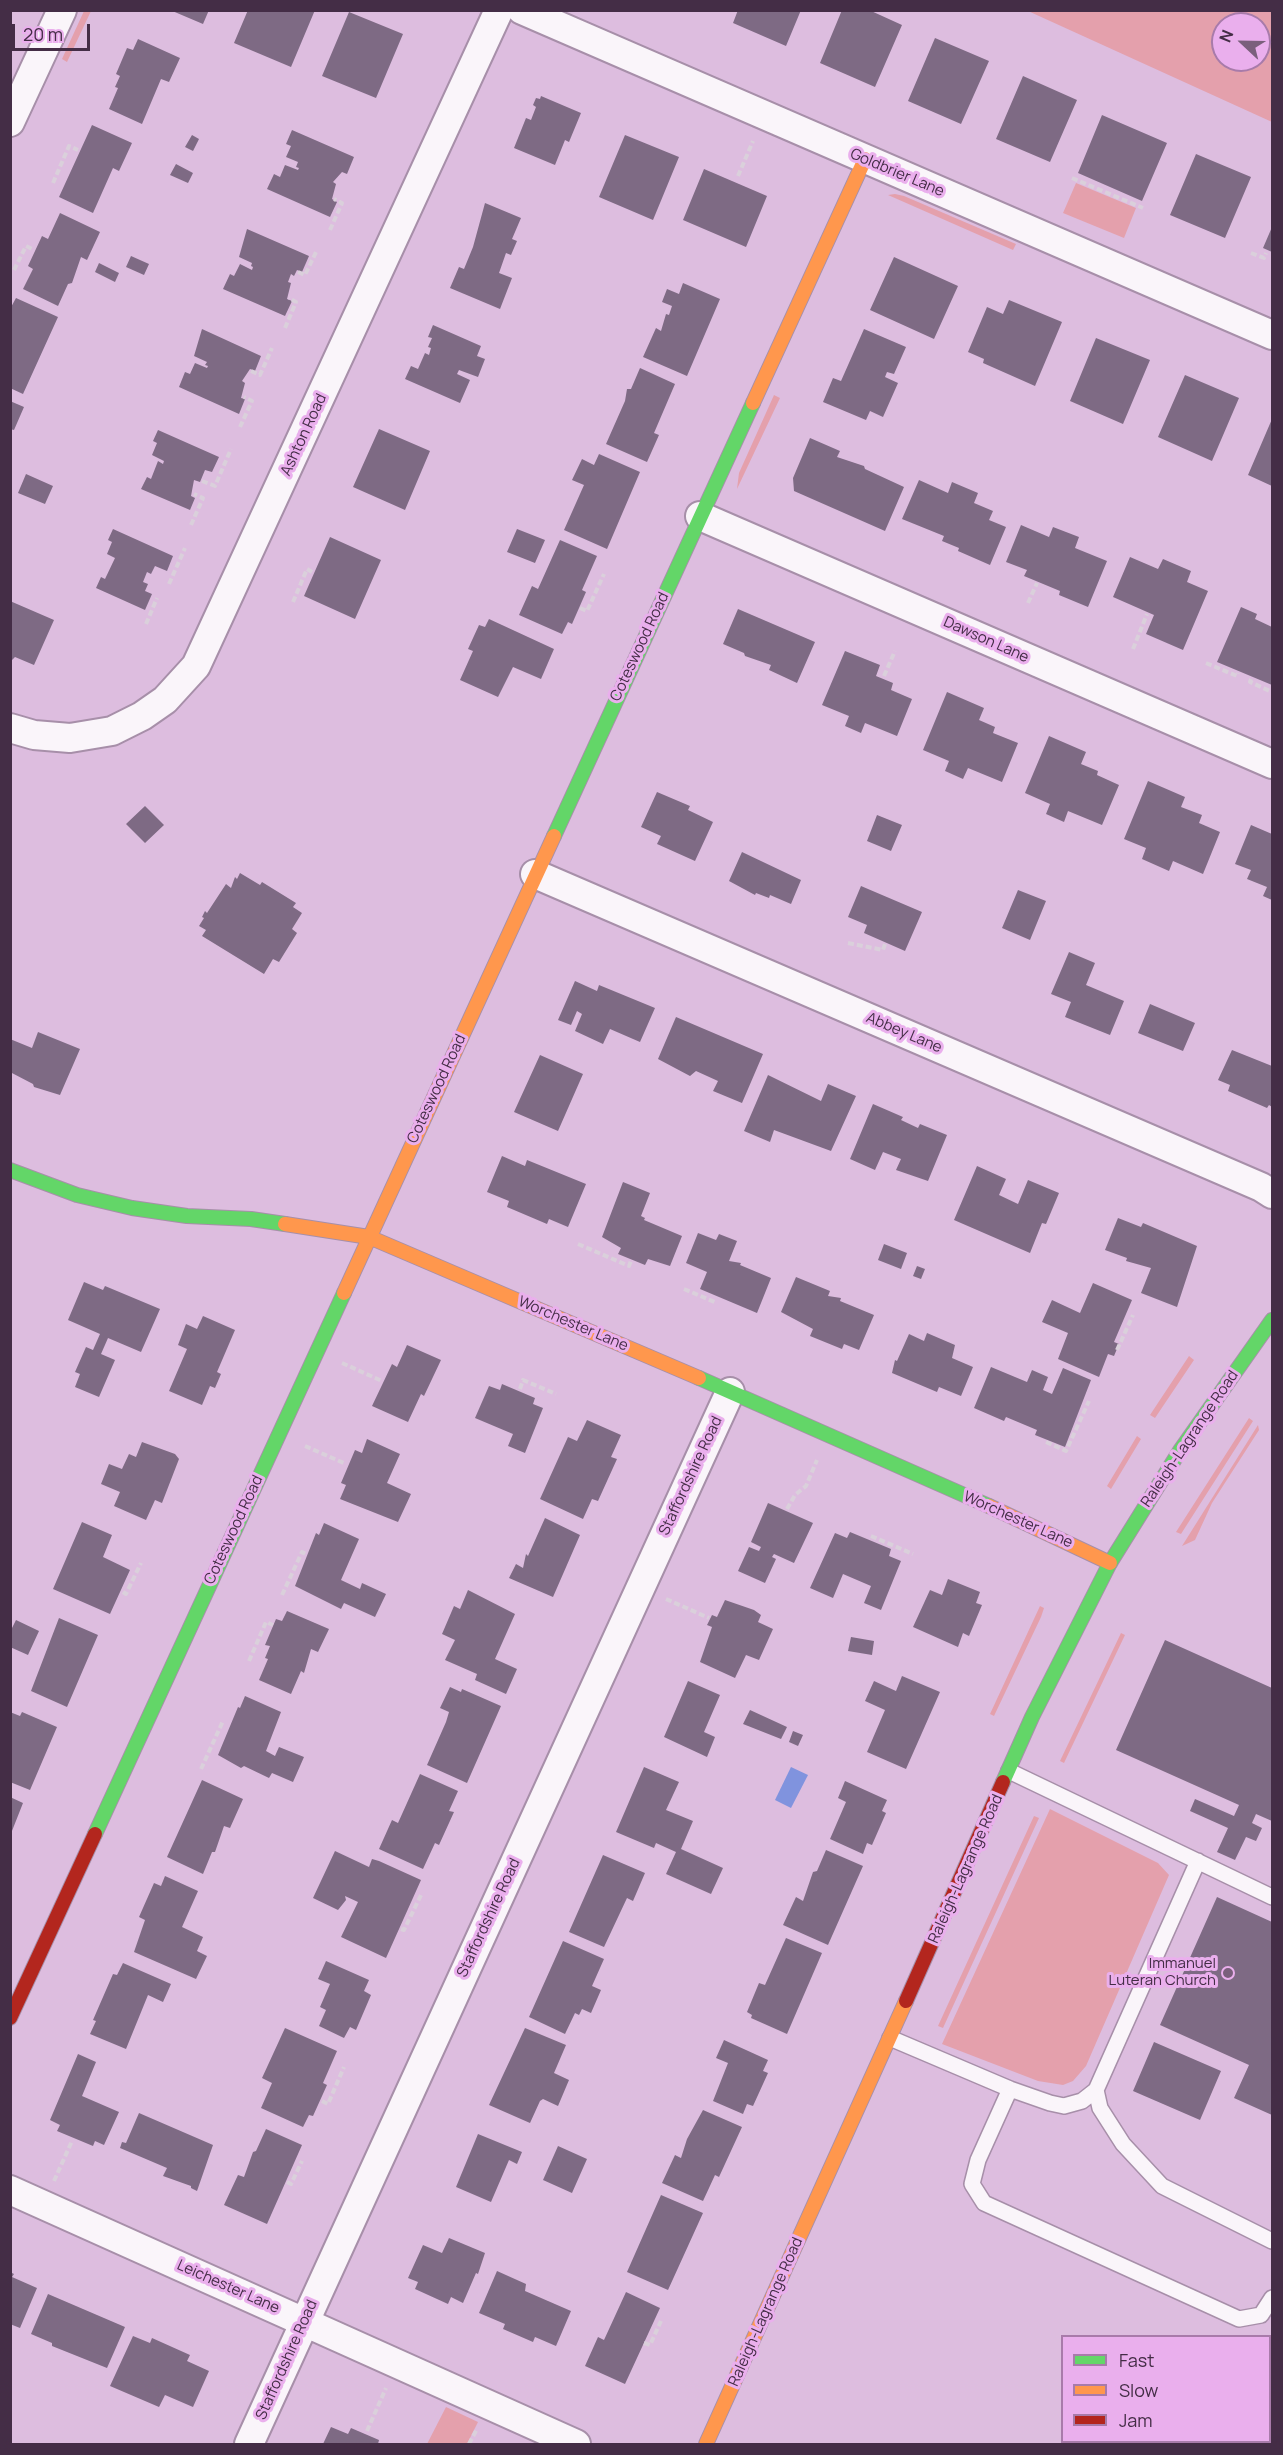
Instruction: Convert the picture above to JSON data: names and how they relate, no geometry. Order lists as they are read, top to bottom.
{
  "streets": {
    "street": [
      "Goldbrier Lane",
      "Ashton Road",
      "Dawson Lane",
      "Coteswood Road",
      "Abbey Lane",
      "Worchester Lane",
      "Raleigh-Lagrange Road",
      "Staffordshire Road",
      "Leichester Lane"
    ]
  },
  "crossings": [
    ["Goldbrier Lane", "Coteswood Road"],
    ["Dawson Lane", "Coteswood Road"],
    ["Coteswood Road", "Abbey Lane"],
    ["Coteswood Road", "Worchester Lane"],
    ["Worchester Lane", "Raleigh-Lagrange Road"],
    ["Worchester Lane", "Staffordshire Road"],
    ["Staffordshire Road", "Leichester Lane"]
  ],
  "places": ["Immanuel Luteran Church"],
  "legend": ["Fast", "Slow", "Jam"],
  "scale_bar": "20 m",
  "north": "left"
}
